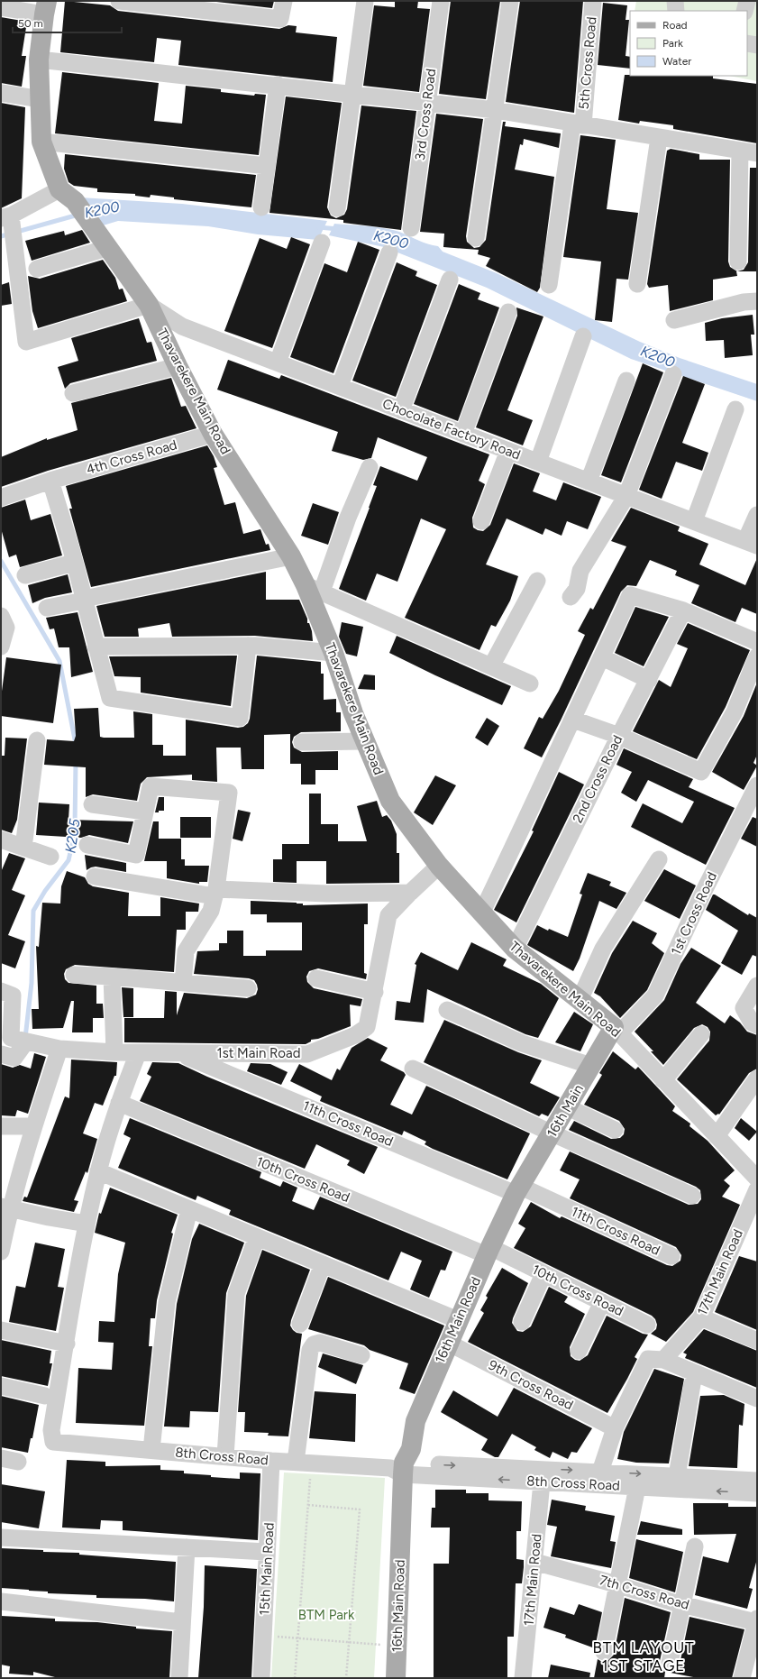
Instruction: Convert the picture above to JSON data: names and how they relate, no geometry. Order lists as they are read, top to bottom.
{
  "streets": {
    "main road": ["Thavarekere Main Road", "16th Main", "16th Main Road"],
    "street": [
      "5th Cross Road",
      "3rd Cross Road",
      "Chocolate Factory Road",
      "4th Cross Road",
      "2nd Cross Road",
      "1st Cross Road",
      "1st Main Road",
      "11th Cross Road",
      "10th Cross Road",
      "17th Main Road",
      "9th Cross Road",
      "8th Cross Road",
      "15th Main Road",
      "7th Cross Road"
    ]
  },
  "crossings": [
    ["Thavarekere Main Road", "Chocolate Factory Road"],
    ["Thavarekere Main Road", "4th Cross Road"],
    ["Thavarekere Main Road", "2nd Cross Road"],
    ["Thavarekere Main Road", "1st Cross Road"],
    ["Thavarekere Main Road", "1st Main Road"],
    ["Thavarekere Main Road", "16th Main"],
    ["1st Cross Road", "16th Main"],
    ["1st Main Road", "11th Cross Road"],
    ["16th Main", "11th Cross Road"],
    ["16th Main", "16th Main Road"],
    ["11th Cross Road", "16th Main Road"],
    ["10th Cross Road", "16th Main Road"],
    ["17th Main Road", "8th Cross Road"],
    ["17th Main Road", "7th Cross Road"],
    ["16th Main Road", "9th Cross Road"],
    ["16th Main Road", "8th Cross Road"],
    ["8th Cross Road", "15th Main Road"]
  ],
  "districts": ["BTM LAYOUT 1ST STAGE"],
  "water": ["K200", "K205"],
  "parks": ["BTM Park"],
  "legend": ["Road", "Park", "Water"],
  "scale_bar": "50 m"
}
